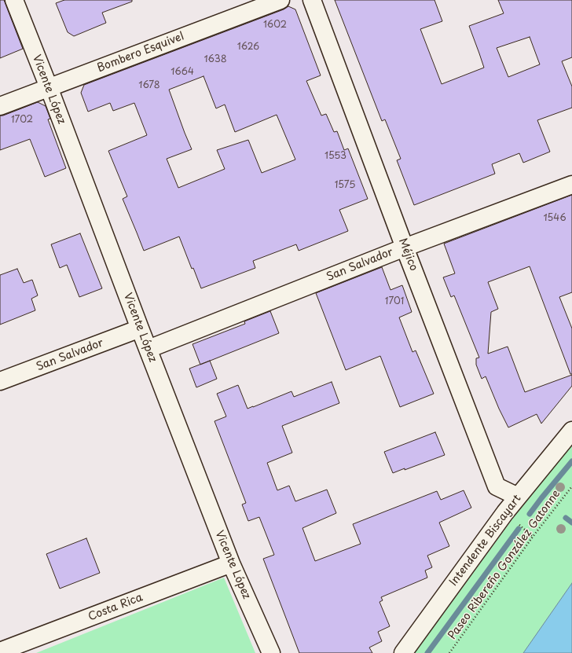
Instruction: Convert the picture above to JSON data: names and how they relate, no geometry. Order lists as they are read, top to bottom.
{
  "streets": {
    "street": [
      "Bombero Esquivel",
      "Vicente López",
      "Méjico",
      "San Salvador",
      "Intendente Biscayart",
      "Costa Rica"
    ],
    "path": ["Paseo Ribereño González Gatonne"]
  },
  "crossings": [
    ["Bombero Esquivel", "Vicente López"],
    ["Vicente López", "San Salvador"],
    ["Vicente López", "Costa Rica"],
    ["Méjico", "San Salvador"],
    ["Méjico", "Intendente Biscayart"]
  ],
  "house_numbers": [
    "1602",
    "1626",
    "1638",
    "1664",
    "1678",
    "1702",
    "1553",
    "1575",
    "1546",
    "1701"
  ]
}
